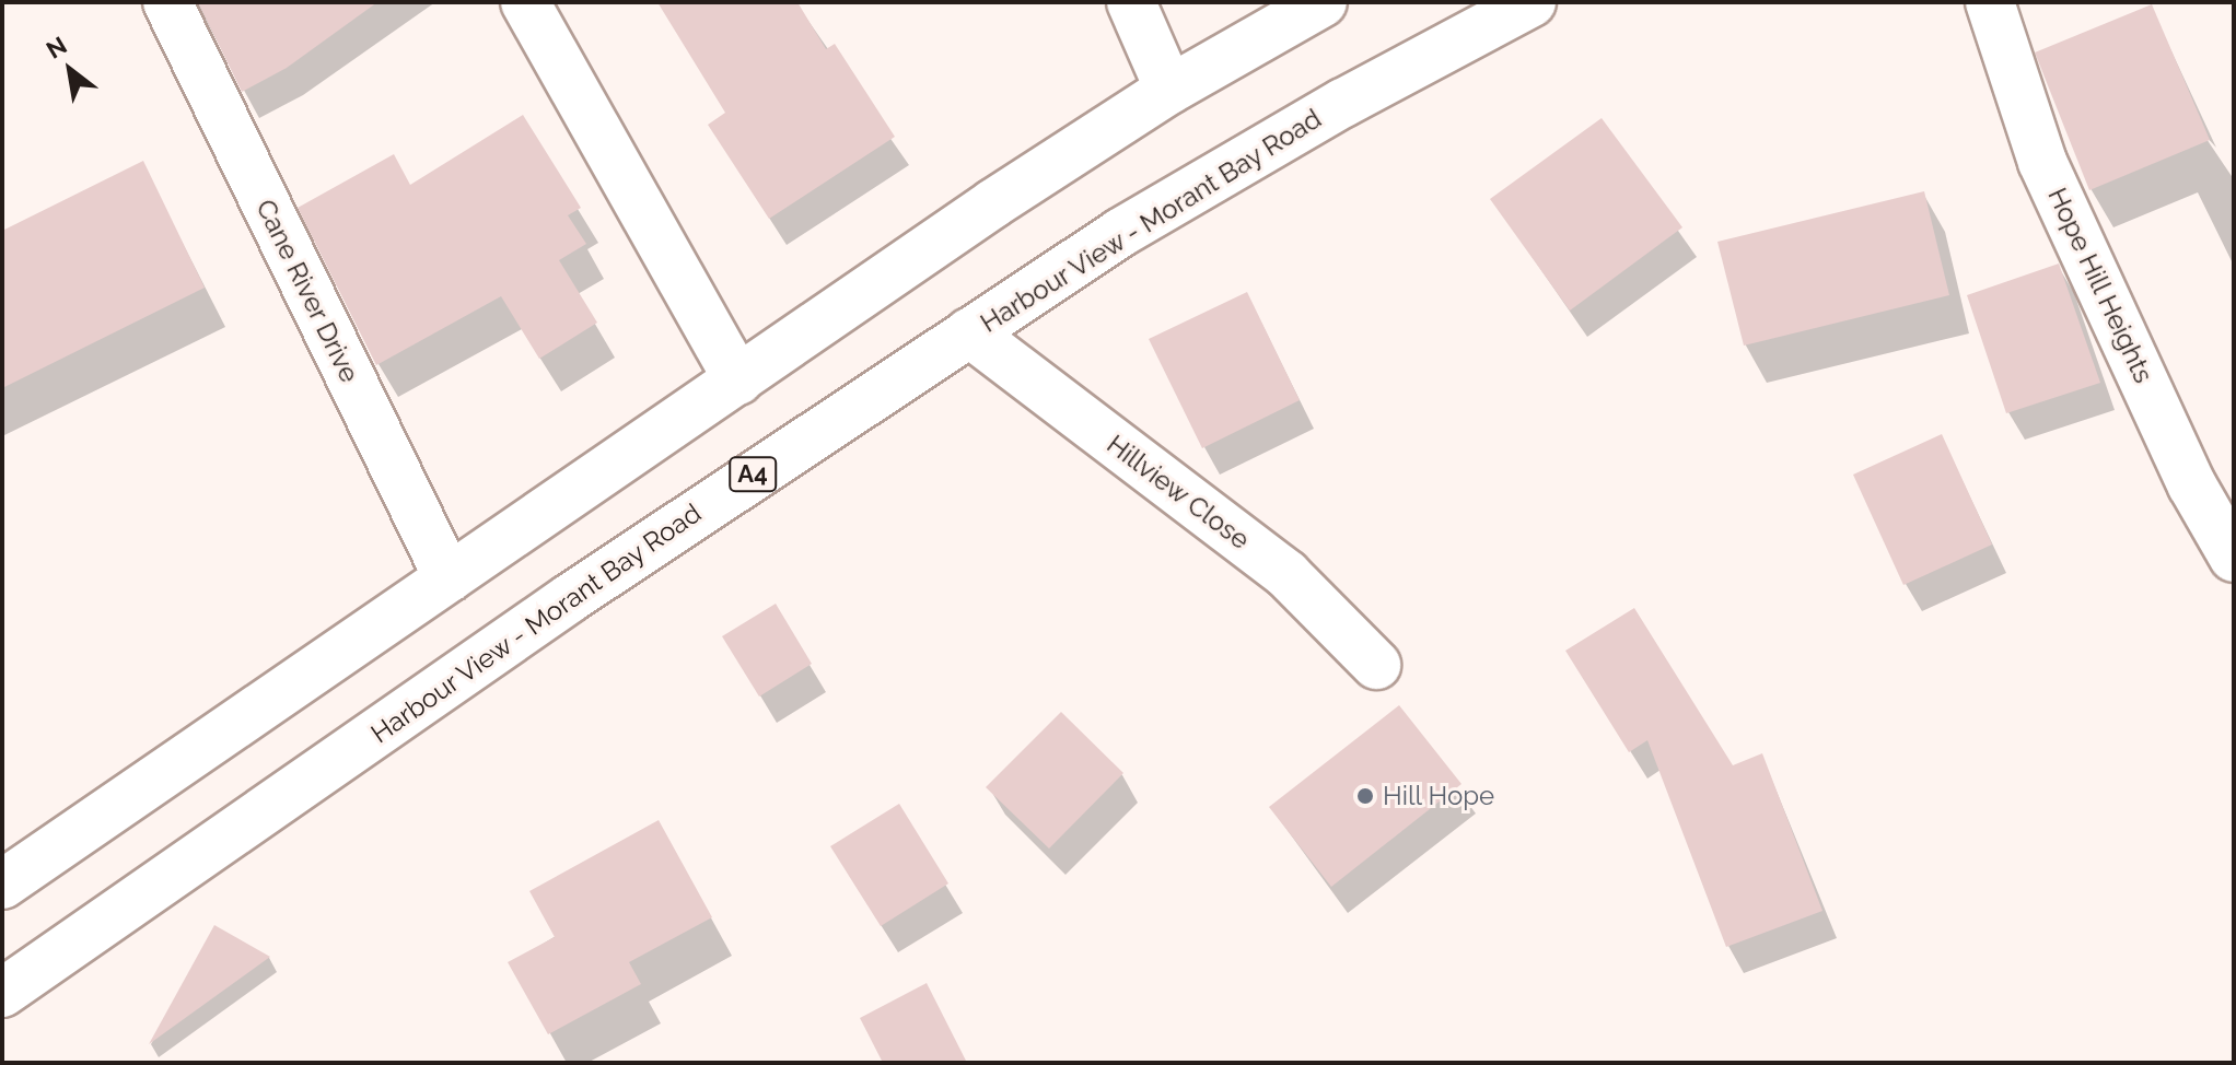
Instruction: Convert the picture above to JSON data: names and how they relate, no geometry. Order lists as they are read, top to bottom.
{
  "streets": {
    "main road": [
      "Harbour View - Morant Bay Road",
      "Hope Hill Heights",
      "Cane River Drive",
      "A4",
      "Hillview Close"
    ]
  },
  "crossings": [
    ["Harbour View - Morant Bay Road", "Hillview Close"]
  ],
  "places": ["Hill Hope"],
  "north": "top left"
}
